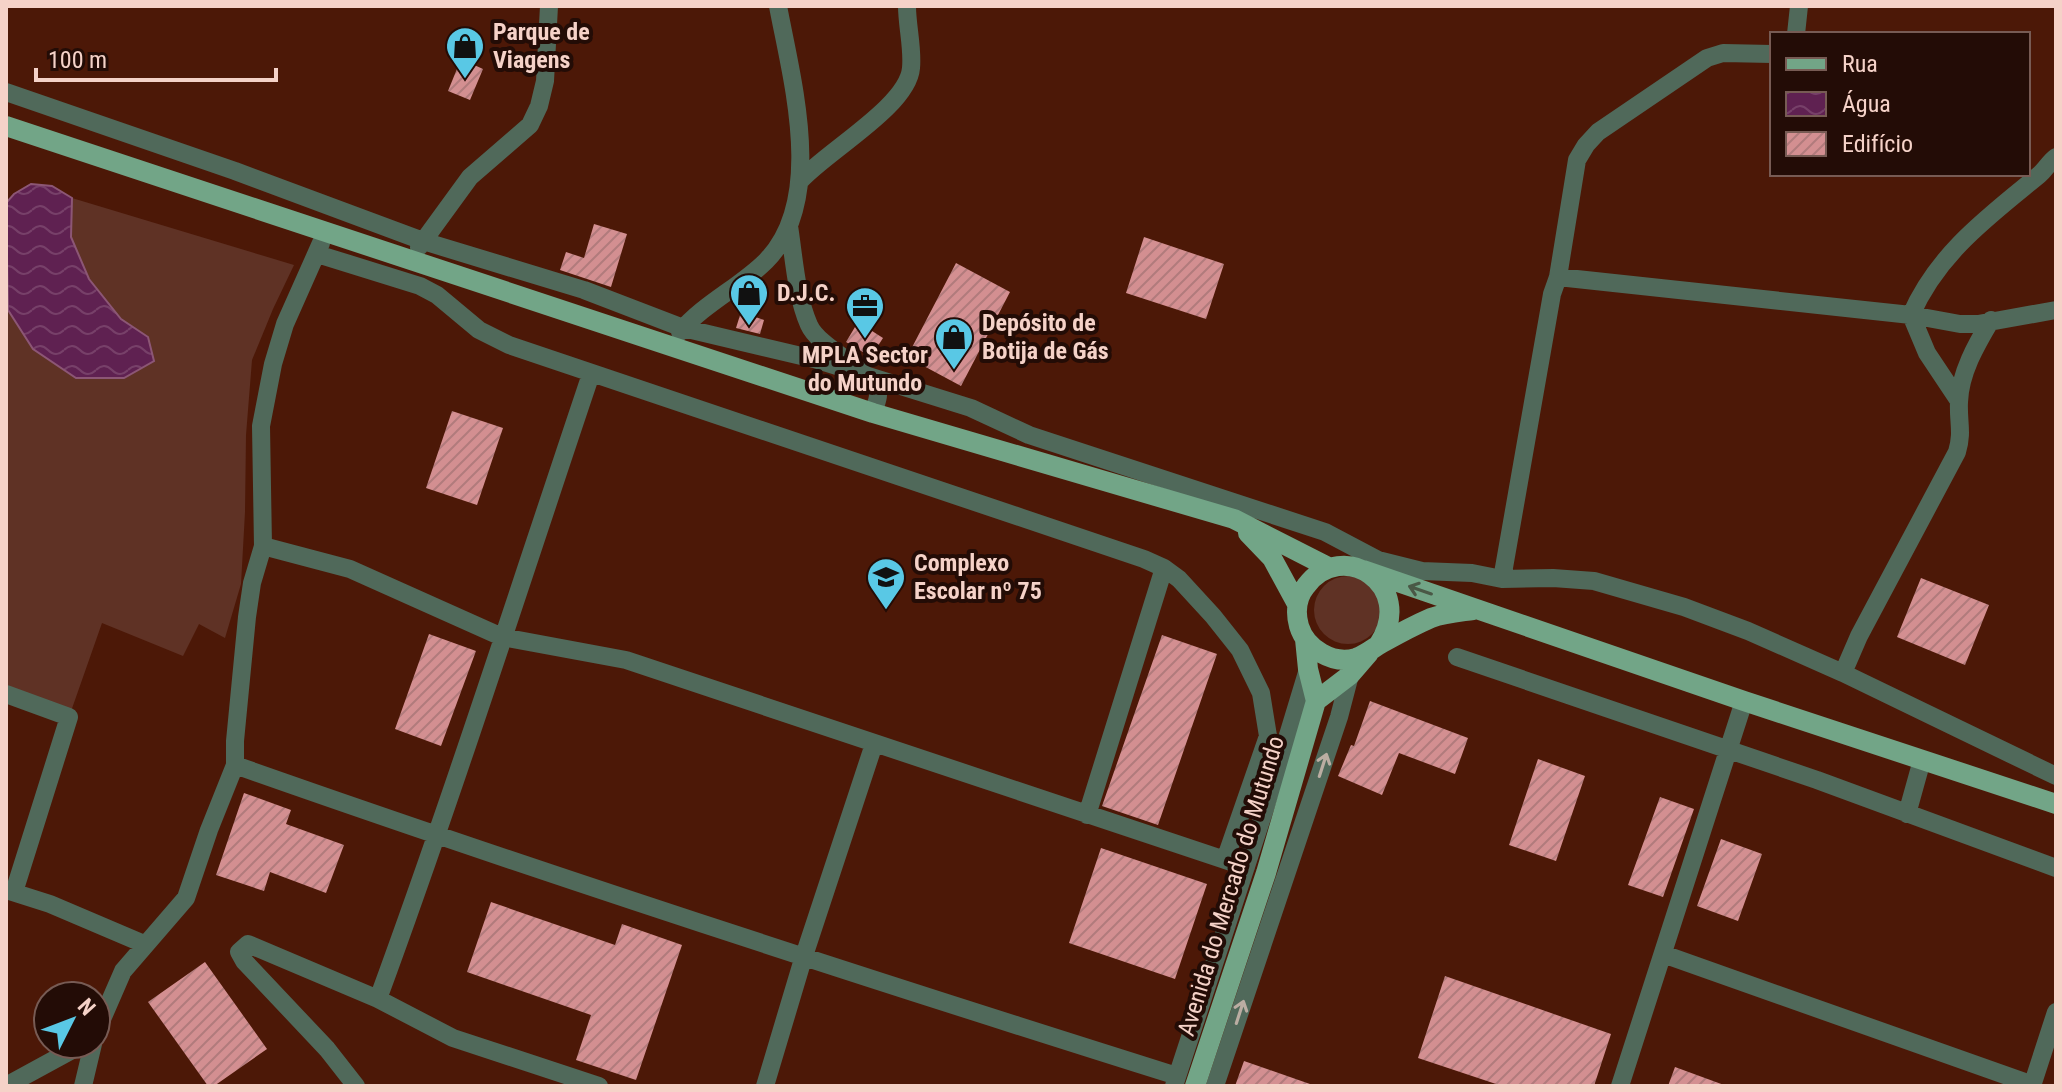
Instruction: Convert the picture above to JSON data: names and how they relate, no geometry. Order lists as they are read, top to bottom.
{
  "streets": {
    "main road": ["Avenida do Mercado do Mutundo"]
  },
  "places": {
    "shop": ["Parque de Viagens", "D.J.C.", "Depósito de Botija de Gás"],
    "office": ["MPLA Sector do Mutundo"],
    "school or university": ["Complexo Escolar nº 75"]
  },
  "legend": ["Rua", "Água", "Edifício"],
  "scale_bar": "100 m",
  "north": "top right"
}
